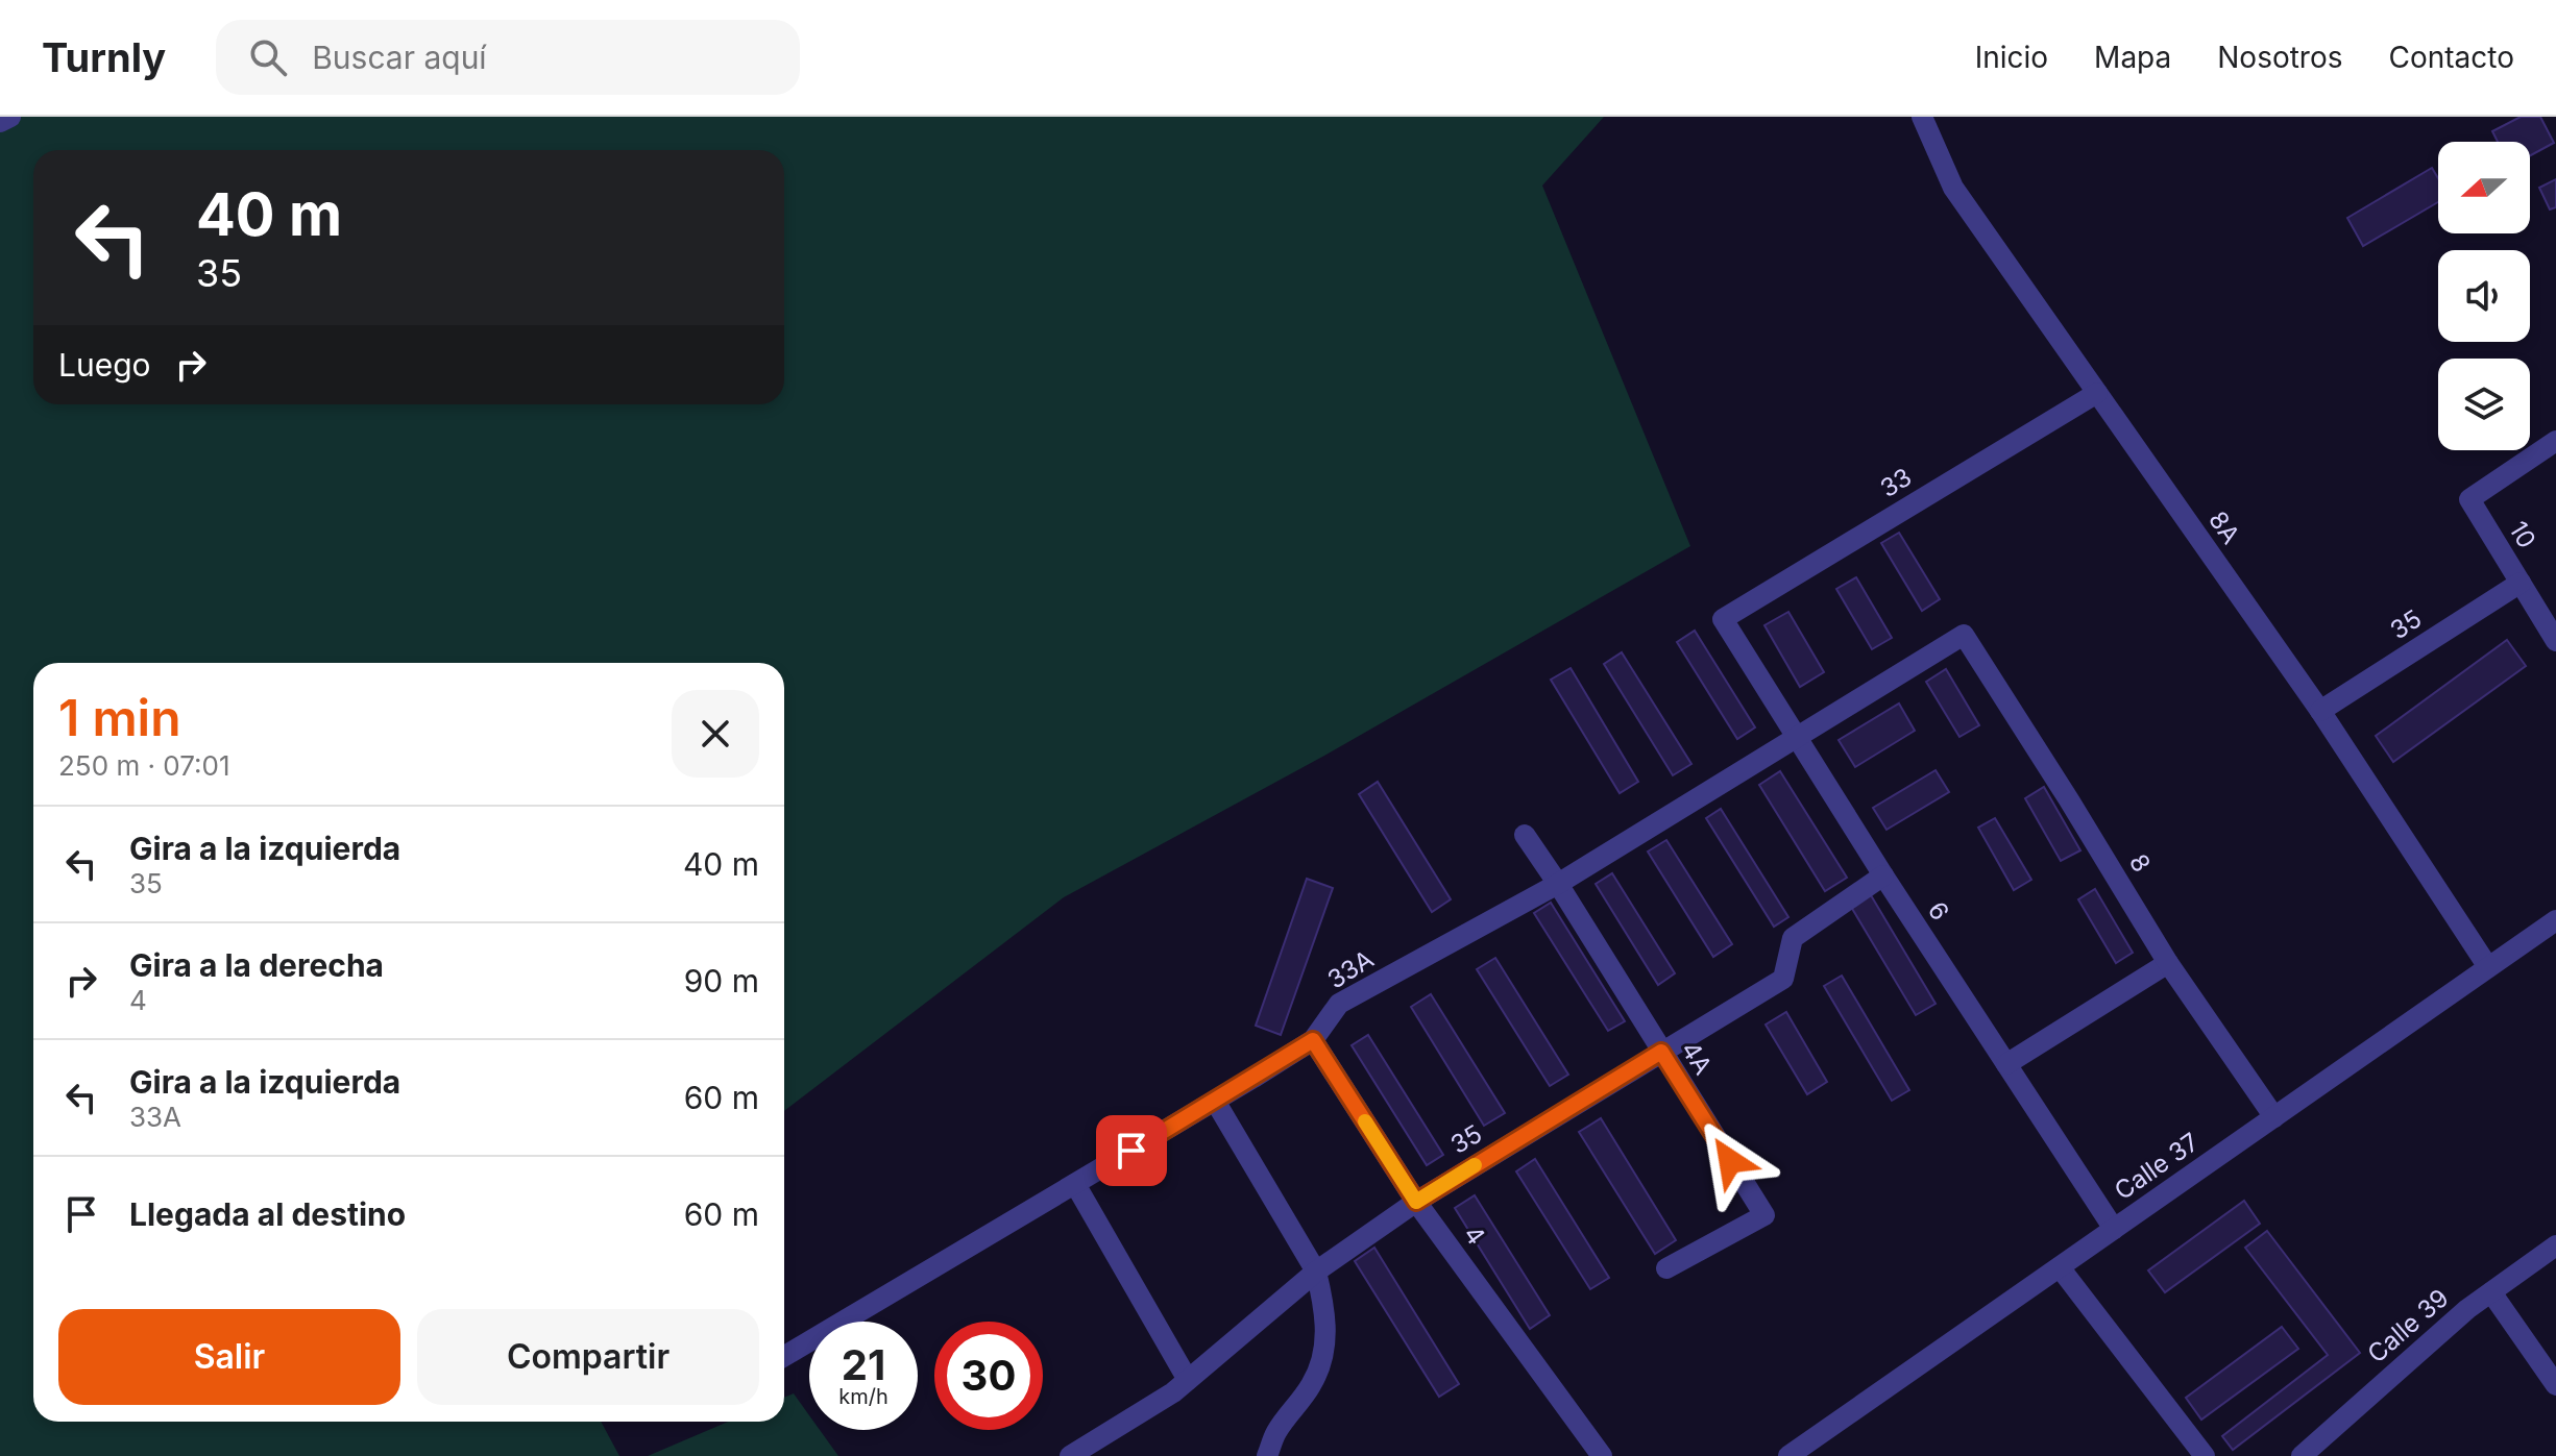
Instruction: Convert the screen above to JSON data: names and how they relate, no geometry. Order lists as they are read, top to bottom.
{
  "streets": {
    "street": [
      "33",
      "8A",
      "10",
      "35",
      "8",
      "6",
      "33A",
      "4A",
      "Calle 37",
      "4",
      "Calle 39"
    ]
  },
  "crossings": [
    ["33", "8A"],
    ["33", "6"],
    ["8A", "35"],
    ["8A", "Calle 37"],
    ["10", "35"],
    ["35", "6"],
    ["35", "4A"],
    ["35", "4"],
    ["8", "33A"],
    ["8", "Calle 37"],
    ["6", "33A"],
    ["6", "Calle 37"],
    ["33A", "4A"],
    ["33A", "4"]
  ],
  "north": "left",
  "page": {
    "header": "Turnly",
    "search": "Buscar aquí",
    "nav": [
      "Inicio",
      "Mapa",
      "Nosotros",
      "Contacto"
    ],
    "turn": ["40 m", "35"],
    "then": "Luego",
    "heading": ["1 min", "250 m · 07:01"],
    "list": [
      {
        "name": "Gira a la izquierda",
        "note": "35",
        "value": "40 m"
      },
      {
        "name": "Gira a la derecha",
        "note": "4",
        "value": "90 m"
      },
      {
        "name": "Gira a la izquierda",
        "note": "33A",
        "value": "60 m"
      },
      {
        "name": "Llegada al destino",
        "value": "60 m"
      }
    ],
    "buttons": ["Salir", "Compartir"],
    "speed": "21 km/h",
    "limit": "30"
  }
}
